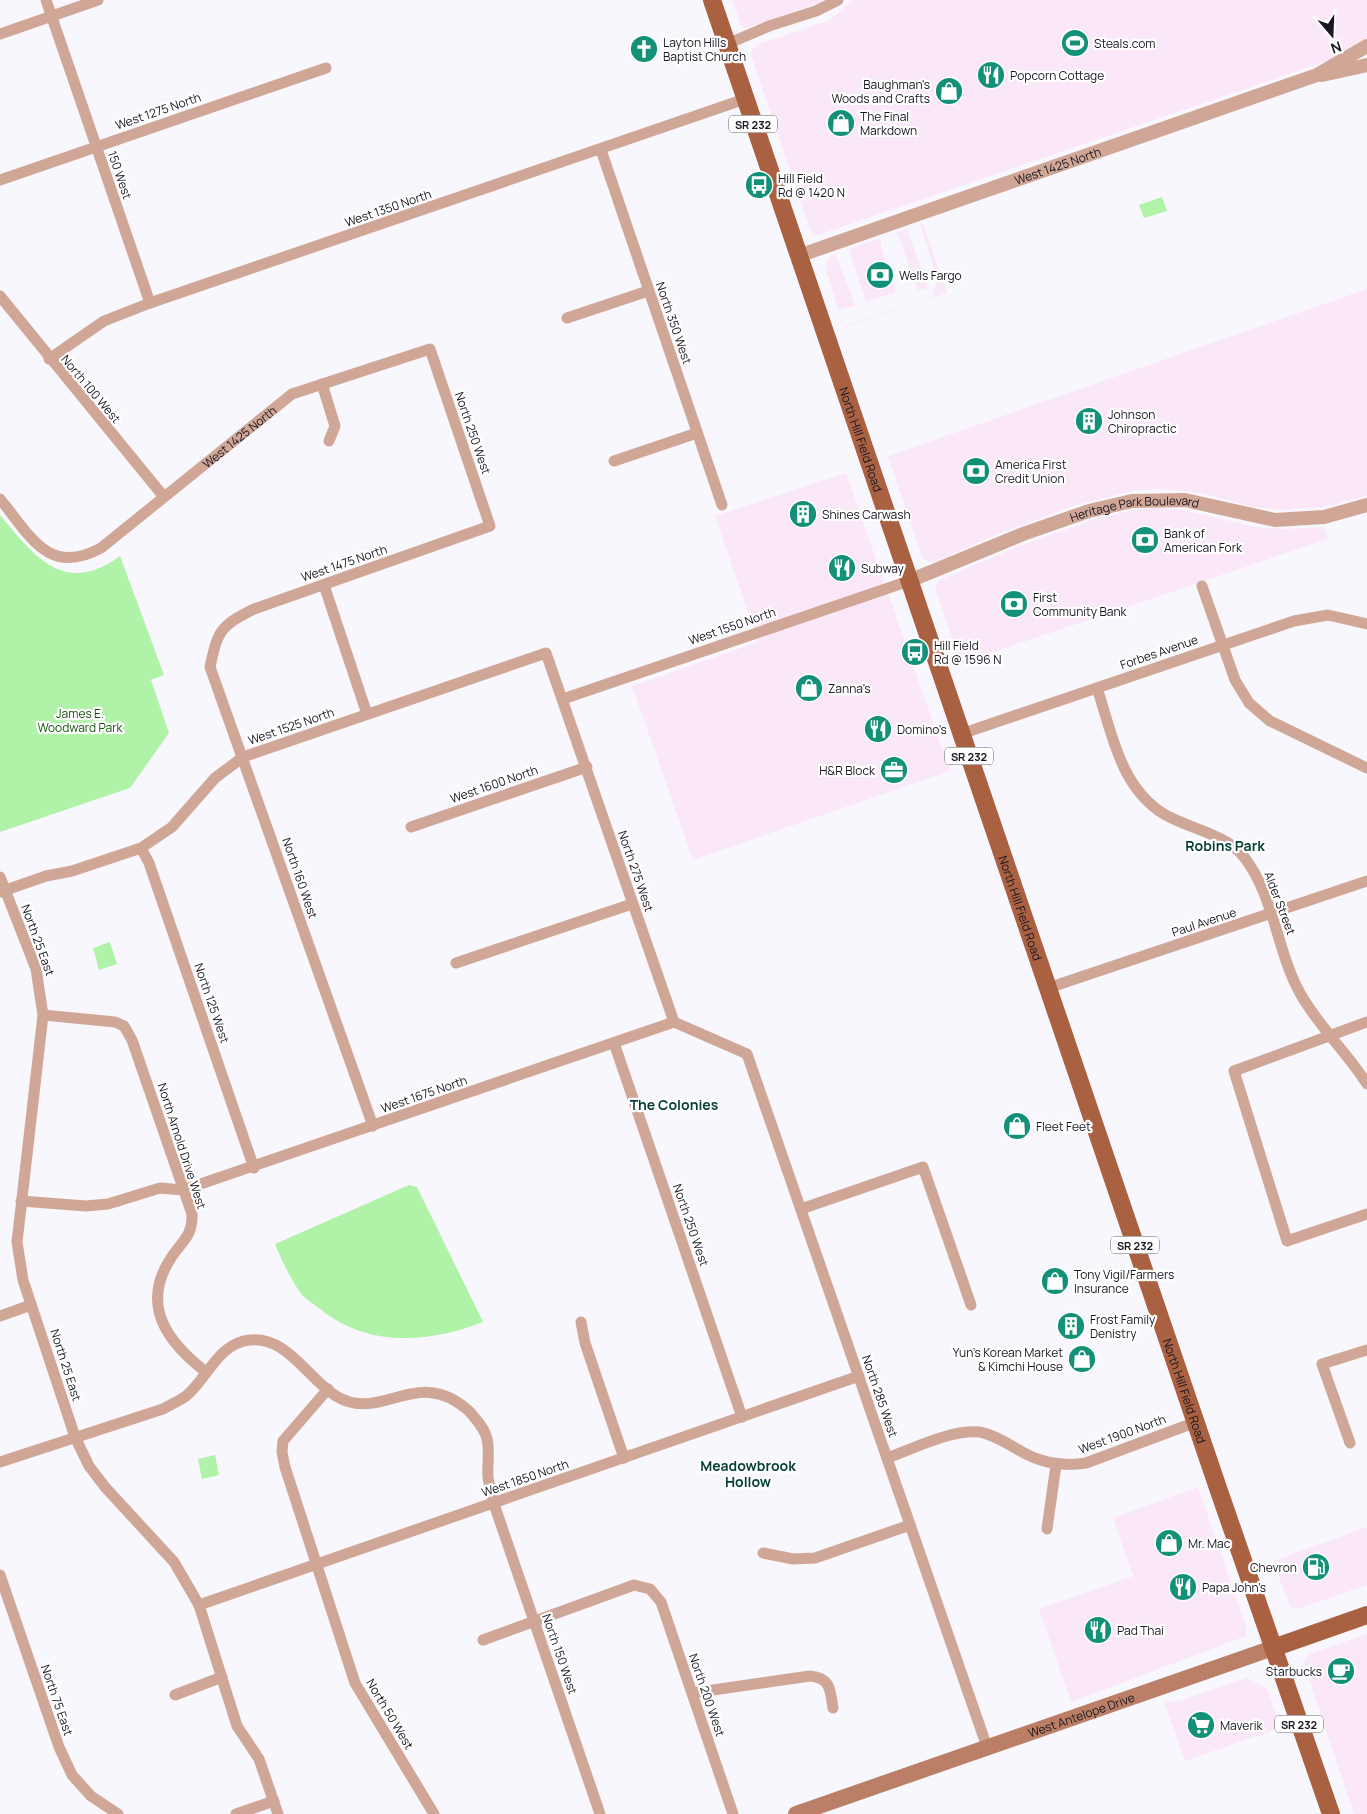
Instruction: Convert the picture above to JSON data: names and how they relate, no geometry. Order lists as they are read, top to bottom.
{
  "streets": {
    "main road": ["SR 232", "North Hill Field Road", "West Antelope Drive"],
    "street": [
      "West 1275 North",
      "West 1425 North",
      "150 West",
      "West 1350 North",
      "North 350 West",
      "North 100 West",
      "North 250 West",
      "Heritage Park Boulevard",
      "West 1475 North",
      "West 1550 North",
      "Forbes Avenue",
      "West 1525 North",
      "West 1600 North",
      "North 275 West",
      "North 160 West",
      "Alder Street",
      "Paul Avenue",
      "North 25 East",
      "North 125 West",
      "West 1675 North",
      "North Arnold Drive West",
      "North 285 West",
      "West 1900 North",
      "West 1850 North",
      "North 150 West",
      "North 200 West",
      "North 75 East",
      "North 50 West"
    ]
  },
  "crossings": [
    ["West 1275 North", "150 West"],
    ["West 1425 North", "North 100 West"],
    ["West 1425 North", "North 250 West"],
    ["West 1425 North", "North Hill Field Road"],
    ["150 West", "West 1350 North"],
    ["West 1350 North", "North 350 West"],
    ["West 1350 North", "North 100 West"],
    ["West 1350 North", "North Hill Field Road"],
    ["North 250 West", "West 1475 North"],
    ["North 250 West", "West 1675 North"],
    ["North 250 West", "West 1850 North"],
    ["North Hill Field Road", "Heritage Park Boulevard"],
    ["North Hill Field Road", "West 1550 North"],
    ["North Hill Field Road", "Forbes Avenue"],
    ["North Hill Field Road", "Paul Avenue"],
    ["North Hill Field Road", "West 1900 North"],
    ["North Hill Field Road", "West Antelope Drive"],
    ["Heritage Park Boulevard", "West 1550 North"],
    ["West 1475 North", "North 160 West"],
    ["West 1550 North", "North 275 West"],
    ["Forbes Avenue", "Alder Street"],
    ["West 1525 North", "North 275 West"],
    ["West 1525 North", "North 160 West"],
    ["West 1525 North", "North 25 East"],
    ["West 1525 North", "North 125 West"],
    ["West 1600 North", "North 275 West"],
    ["North 275 West", "West 1675 North"],
    ["North 275 West", "North 285 West"],
    ["North 160 West", "West 1675 North"],
    ["Alder Street", "Paul Avenue"],
    ["North 25 East", "North Arnold Drive West"],
    ["North 25 East", "West 1850 North"],
    ["North 125 West", "West 1675 North"],
    ["West 1675 North", "North Arnold Drive West"],
    ["West 1675 North", "North 285 West"],
    ["North Arnold Drive West", "North 150 West"],
    ["North 285 West", "West 1900 North"],
    ["North 285 West", "West 1850 North"],
    ["North 285 West", "West Antelope Drive"],
    ["West 1850 North", "North 150 West"],
    ["West 1850 North", "North 50 West"],
    ["North 150 West", "North 200 West"],
    ["North 150 West", "North 50 West"]
  ],
  "districts": ["Robins Park", "The Colonies", "Meadowbrook Hollow"],
  "parks": ["James E. Woodward Park"],
  "places": {
    "sports": ["Steals.com"],
    "church": ["Layton Hills Baptist Church"],
    "restaurant": [
      "Popcorn Cottage",
      "Subway",
      "Domino's",
      "Papa John's",
      "Pad Thai"
    ],
    "shop": [
      "Baughman's Woods and Crafts",
      "The Final Markdown",
      "Zanna's",
      "Fleet Feet",
      "Tony Vigil/Farmers Insurance",
      "Yun's Korean Market & Kimchi House",
      "Mr. Mac"
    ],
    "bus stop": ["Hill Field Rd @ 1420 N", "Hill Field Rd @ 1596 N"],
    "bank": [
      "Wells Fargo",
      "America First Credit Union",
      "Bank of American Fork",
      "First Community Bank"
    ],
    "building": ["Johnson Chiropractic", "Shines Carwash", "Frost Family Denistry"],
    "office": ["H&R Block"],
    "fuel station": ["Chevron"],
    "cafe": ["Starbucks"],
    "supermarket": ["Maverik"]
  },
  "north": "bottom"
}
